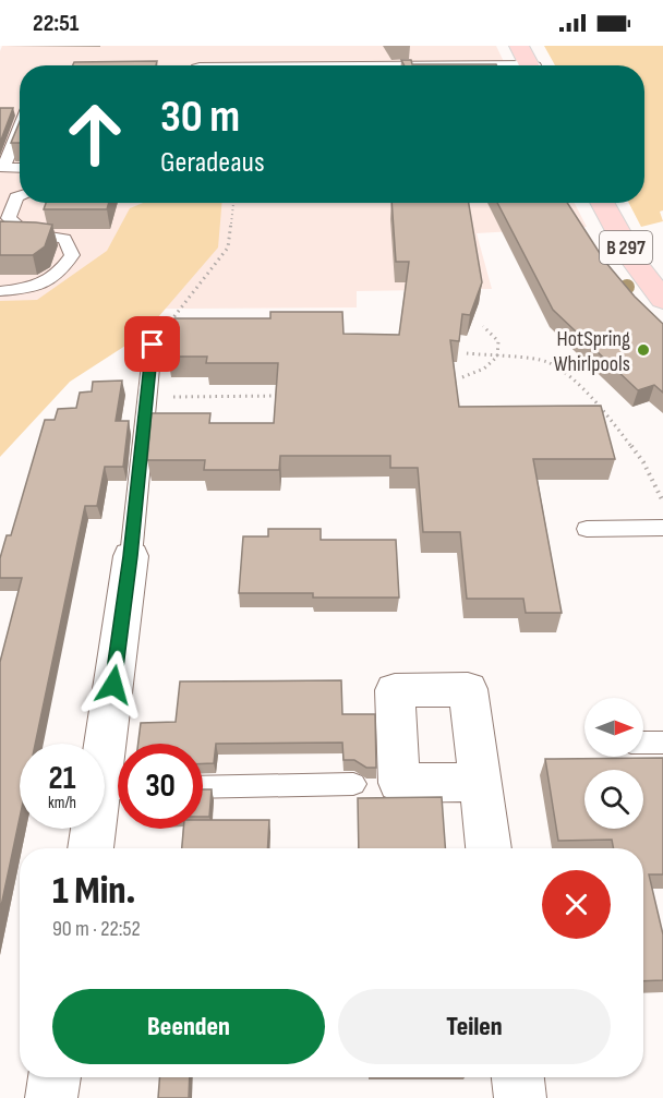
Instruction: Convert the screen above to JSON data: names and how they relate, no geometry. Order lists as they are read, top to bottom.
{
  "streets": {
    "main road": ["B 297"]
  },
  "places": ["HotSpring Whirlpools"],
  "north": "right",
  "page": {
    "status": "22:51",
    "turn": ["30 m", "Geradeaus"],
    "speed": "21 km/h",
    "limit": "30",
    "heading": ["1 Min.", "90 m · 22:52"],
    "buttons": ["Beenden", "Teilen"]
  }
}
